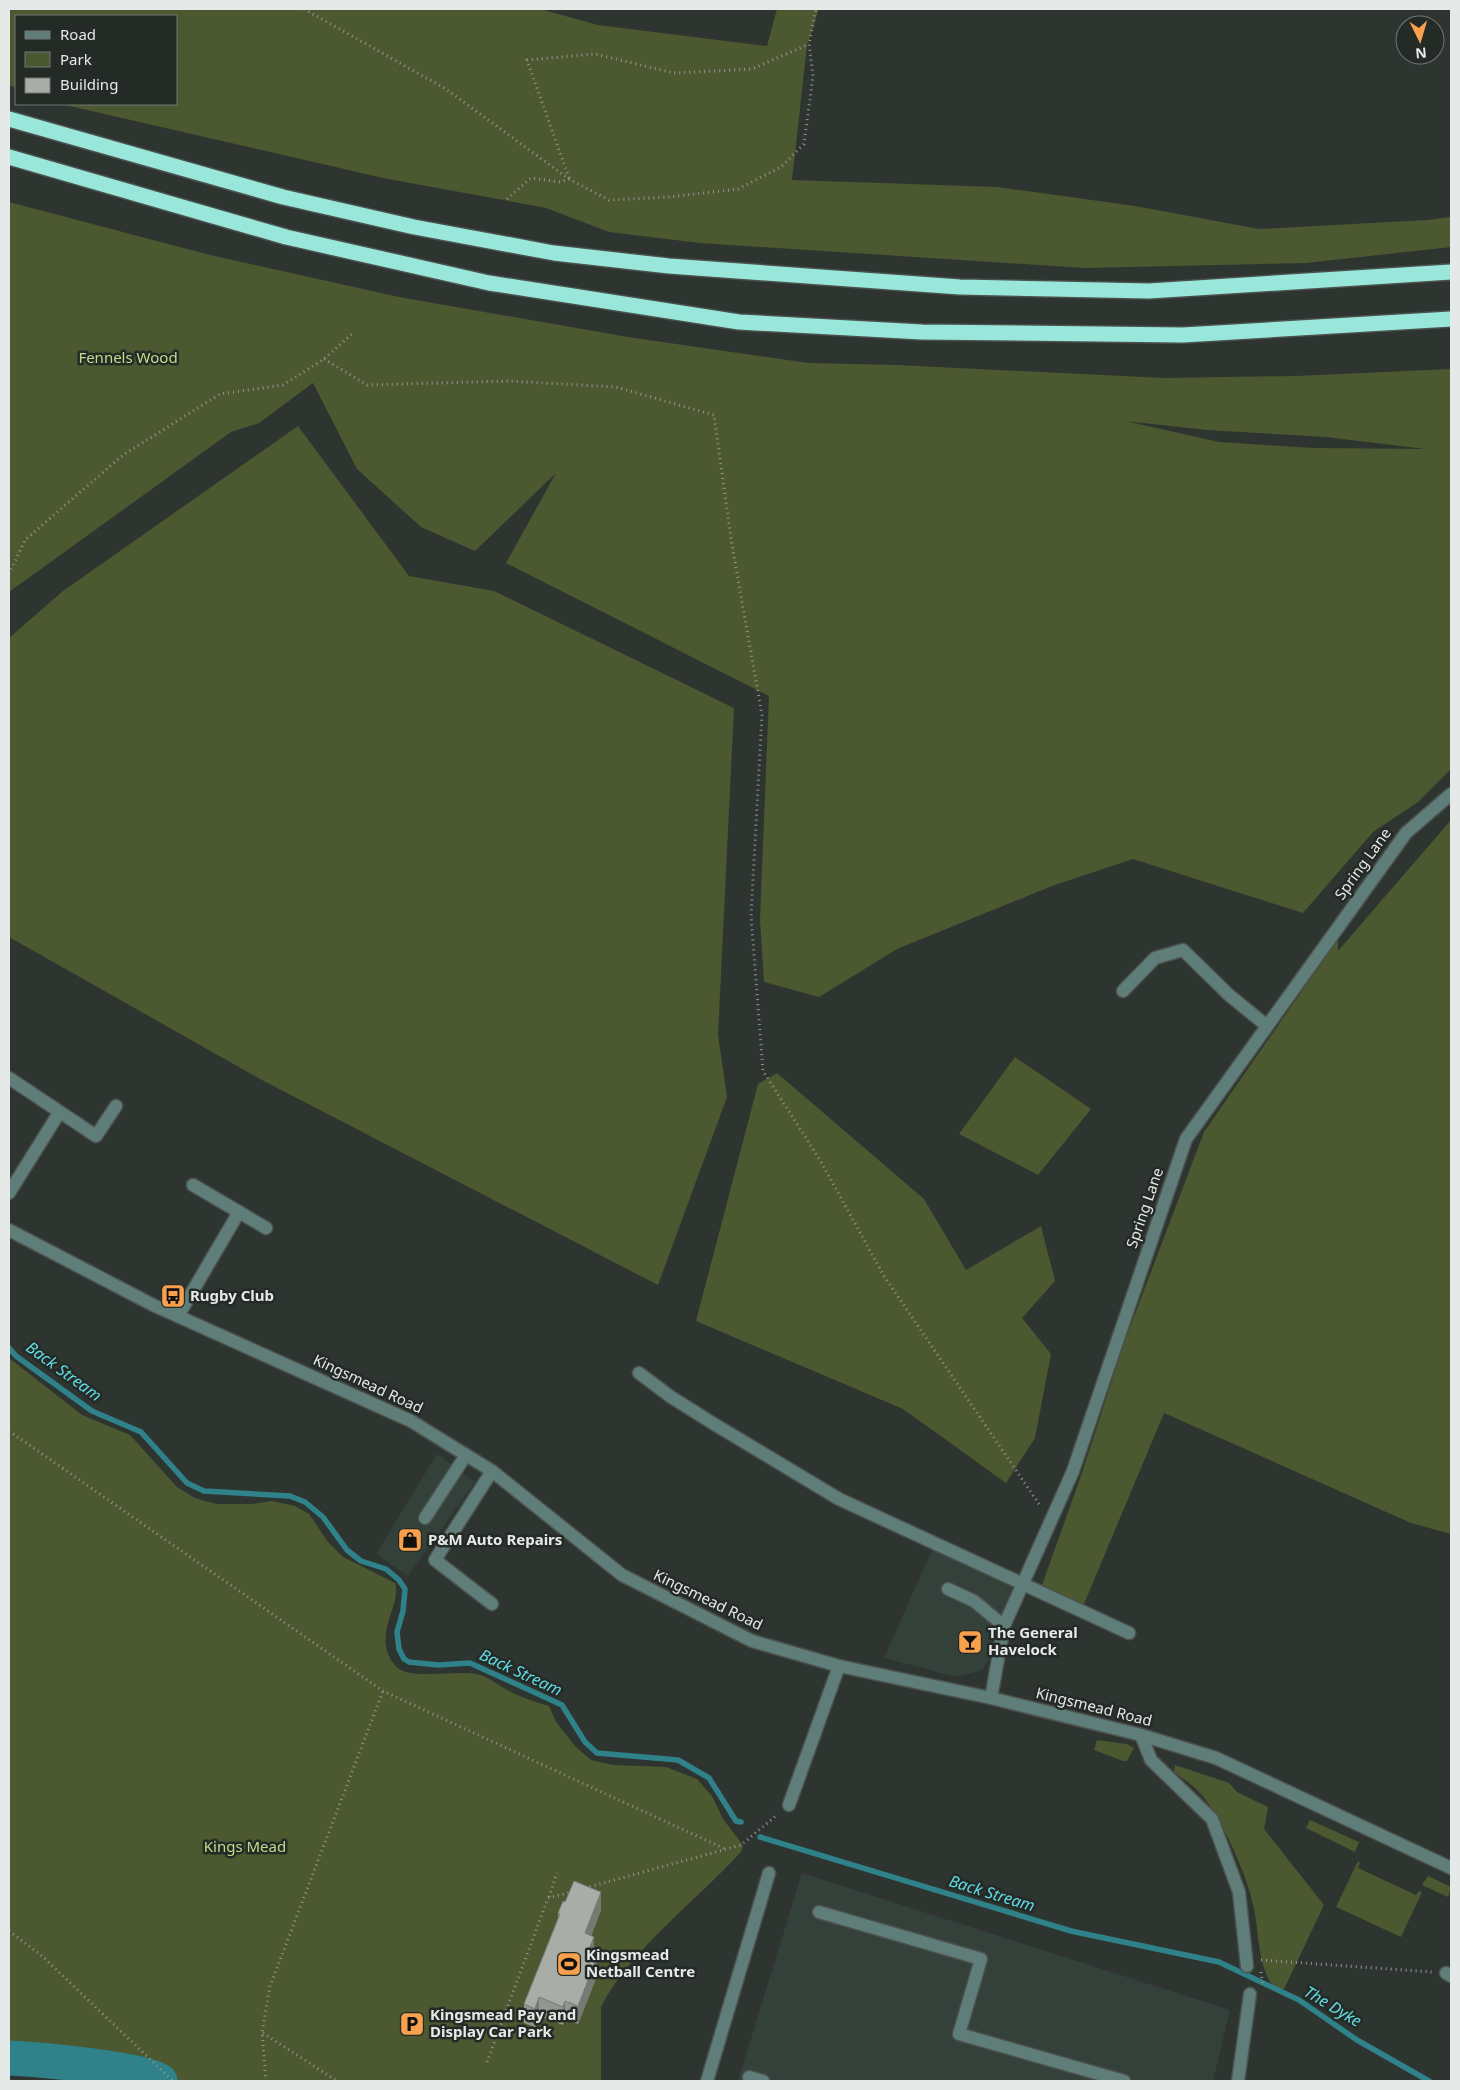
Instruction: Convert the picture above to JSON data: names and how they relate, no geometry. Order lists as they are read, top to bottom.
{
  "streets": {
    "street": ["Spring Lane", "Kingsmead Road"]
  },
  "crossings": [
    ["Spring Lane", "Kingsmead Road"]
  ],
  "water": ["Back Stream", "The Dyke"],
  "parks": ["Fennels Wood", "Kings Mead"],
  "places": {
    "bus stop": ["Rugby Club"],
    "shop": ["P&M Auto Repairs"],
    "bar": ["The General Havelock"],
    "sports": ["Kingsmead Netball Centre"],
    "parking": ["Kingsmead Pay and Display Car Park"]
  },
  "legend": ["Road", "Park", "Building"],
  "north": "bottom"
}
